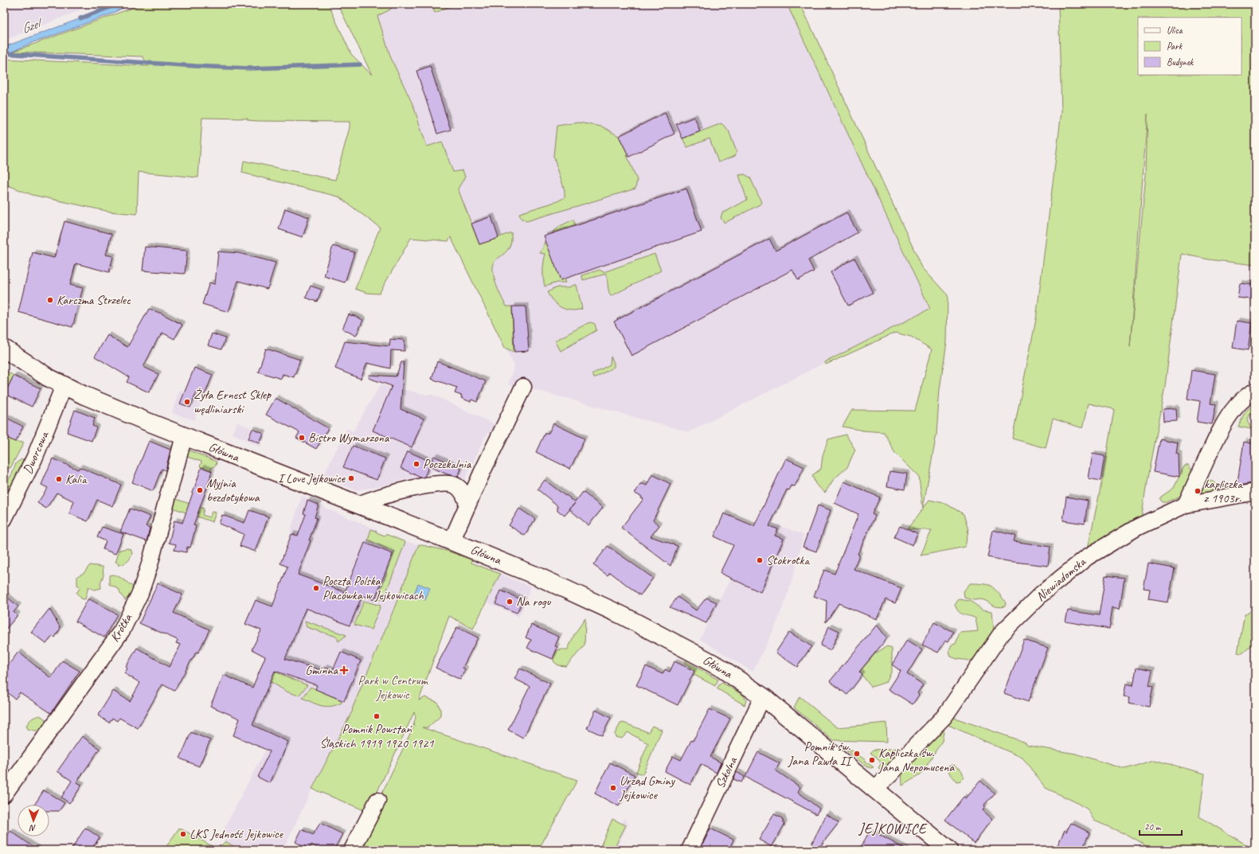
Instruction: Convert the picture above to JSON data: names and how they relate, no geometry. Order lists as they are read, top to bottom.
{
  "streets": {
    "street": [
      "Główna",
      "Dworcowa",
      "Niewiadomska",
      "Krótka",
      "Szkolna"
    ]
  },
  "crossings": [
    ["Główna", "Dworcowa"],
    ["Główna", "Niewiadomska"],
    ["Główna", "Krótka"],
    ["Główna", "Szkolna"]
  ],
  "districts": ["JEJKOWICE"],
  "water": ["Gzel"],
  "parks": ["Park w Centrum Jejkowic"],
  "places": {
    "other": [
      "Karczma Strzelec",
      "Żyła Ernest Sklep wędliniarski",
      "Bistro Wymarzona",
      "Poczekalnia",
      "I Love Jejkowice",
      "Kalia",
      "Myjnia bezdotykowa",
      "kapliczka z 1903r.",
      "Stokrotka",
      "Poczta Polska Placówka w Jejkowicach",
      "Na rogu",
      "Pomnik Powstań Śląskich 1919 1920 1921",
      "Pomnik św. Jana Pawła II",
      "Kapliczka św. Jana Nepomucena",
      "Urząd Gminy Jejkowice",
      "LKS Jedność Jejkowice"
    ],
    "health": ["Gminna"]
  },
  "legend": ["Ulica", "Park", "Budynek"],
  "scale_bar": "20 m",
  "north": "bottom"
}
